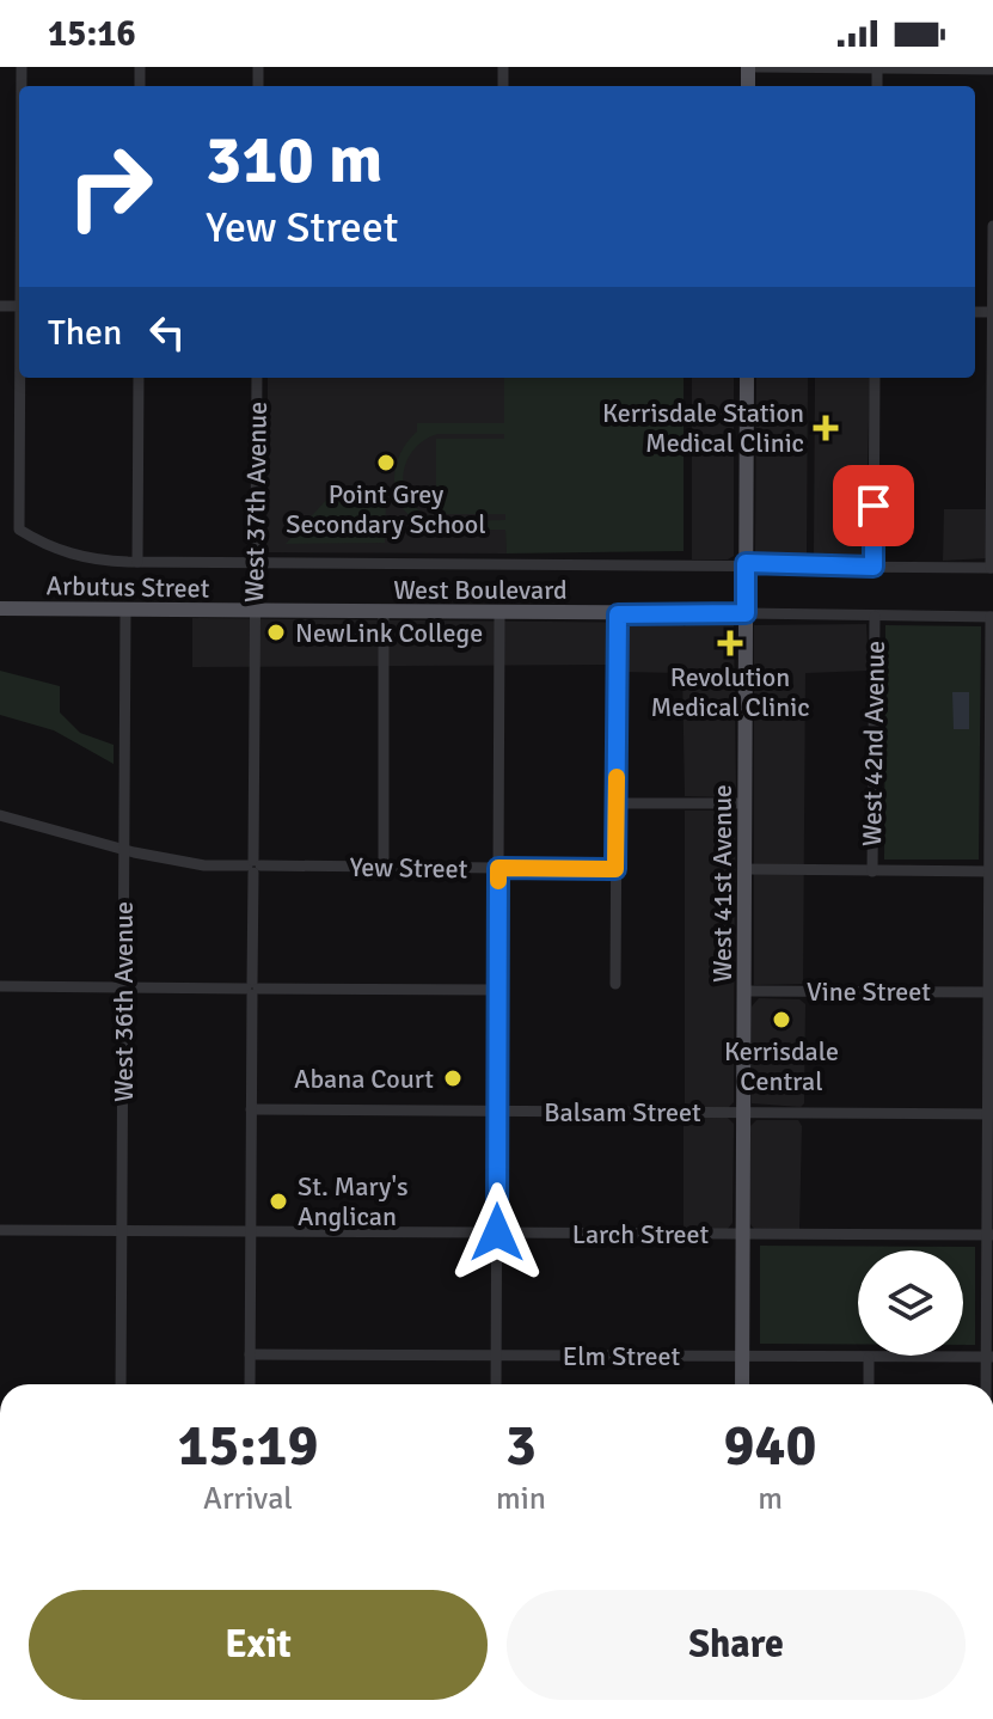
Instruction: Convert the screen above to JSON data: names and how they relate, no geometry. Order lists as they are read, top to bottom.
{
  "streets": {
    "main road": ["Arbutus Street", "West Boulevard", "West 41st Avenue"],
    "street": [
      "West 37th Avenue",
      "West 42nd Avenue",
      "Yew Street",
      "Vine Street",
      "West 36th Avenue",
      "Balsam Street",
      "Larch Street",
      "Elm Street"
    ]
  },
  "crossings": [
    ["West 37th Avenue", "Arbutus Street"],
    ["West 37th Avenue", "West Boulevard"],
    ["West 37th Avenue", "Yew Street"],
    ["West 37th Avenue", "Balsam Street"],
    ["West 37th Avenue", "Larch Street"],
    ["West 37th Avenue", "Elm Street"],
    ["Arbutus Street", "West Boulevard"],
    ["Arbutus Street", "West 36th Avenue"],
    ["West Boulevard", "West 42nd Avenue"],
    ["West Boulevard", "West 41st Avenue"],
    ["Yew Street", "West 36th Avenue"],
    ["West 41st Avenue", "Vine Street"],
    ["West 41st Avenue", "Balsam Street"],
    ["West 41st Avenue", "Larch Street"],
    ["West 41st Avenue", "Elm Street"],
    ["West 36th Avenue", "Larch Street"]
  ],
  "places": {
    "health": ["Kerrisdale Station Medical Clinic", "Revolution Medical Clinic"],
    "other": [
      "Point Grey Secondary School",
      "NewLink College",
      "Kerrisdale Central",
      "Abana Court",
      "St. Mary's Anglican"
    ]
  },
  "page": {
    "status": "15:16",
    "turn": ["310 m", "Yew Street"],
    "then": "Then",
    "eta": [
      "15:19",
      "Arrival",
      "3",
      "min",
      "940",
      "m"
    ],
    "buttons": ["Exit", "Share"]
  }
}
